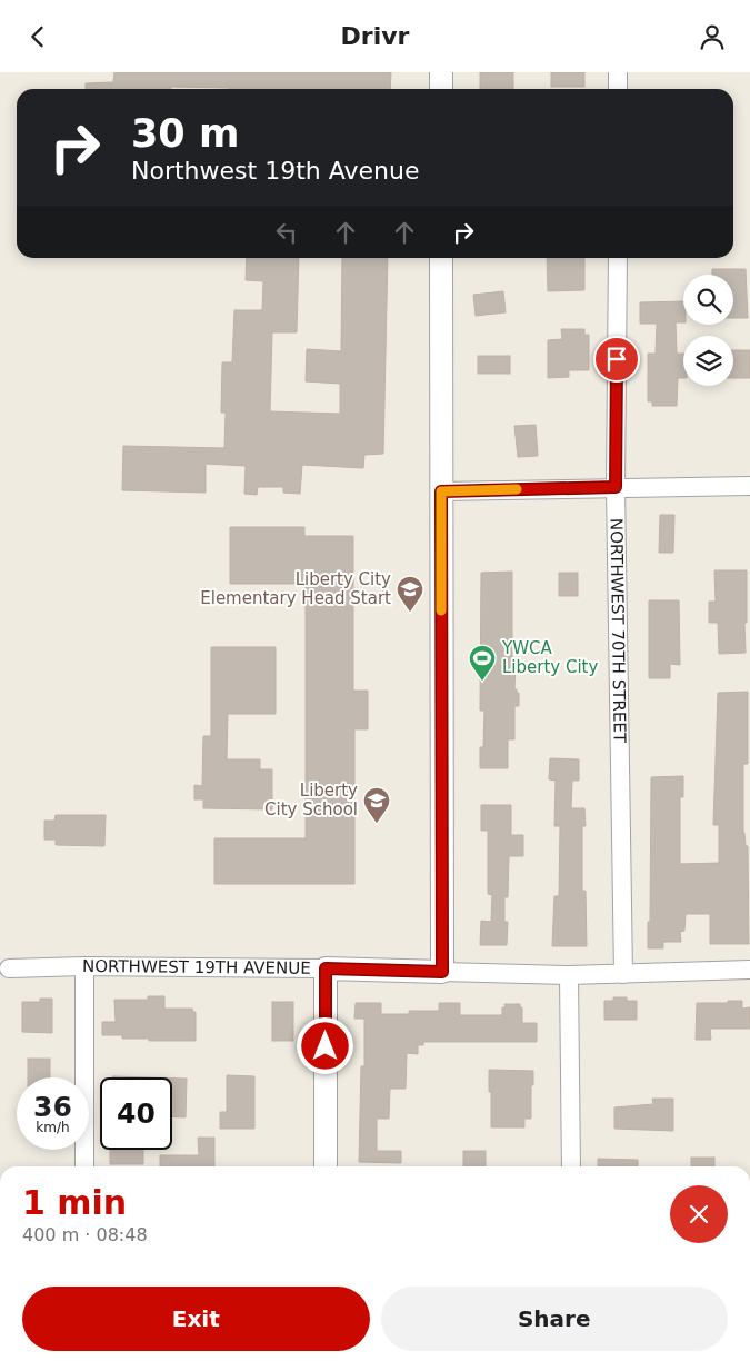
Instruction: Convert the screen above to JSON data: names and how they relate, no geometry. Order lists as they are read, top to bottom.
{
  "streets": {
    "street": ["NORTHWEST 70TH STREET", "NORTHWEST 19TH AVENUE"]
  },
  "crossings": [
    ["NORTHWEST 70TH STREET", "NORTHWEST 19TH AVENUE"]
  ],
  "places": {
    "school or university": ["Liberty City Elementary Head Start", "Liberty City School"],
    "sports": ["YWCA Liberty City"]
  },
  "page": {
    "header": "Drivr",
    "turn": ["30 m", "Northwest 19th Avenue"],
    "speed": "36 km/h",
    "limit": "40",
    "heading": ["1 min", "400 m · 08:48"],
    "buttons": ["Exit", "Share"]
  }
}
